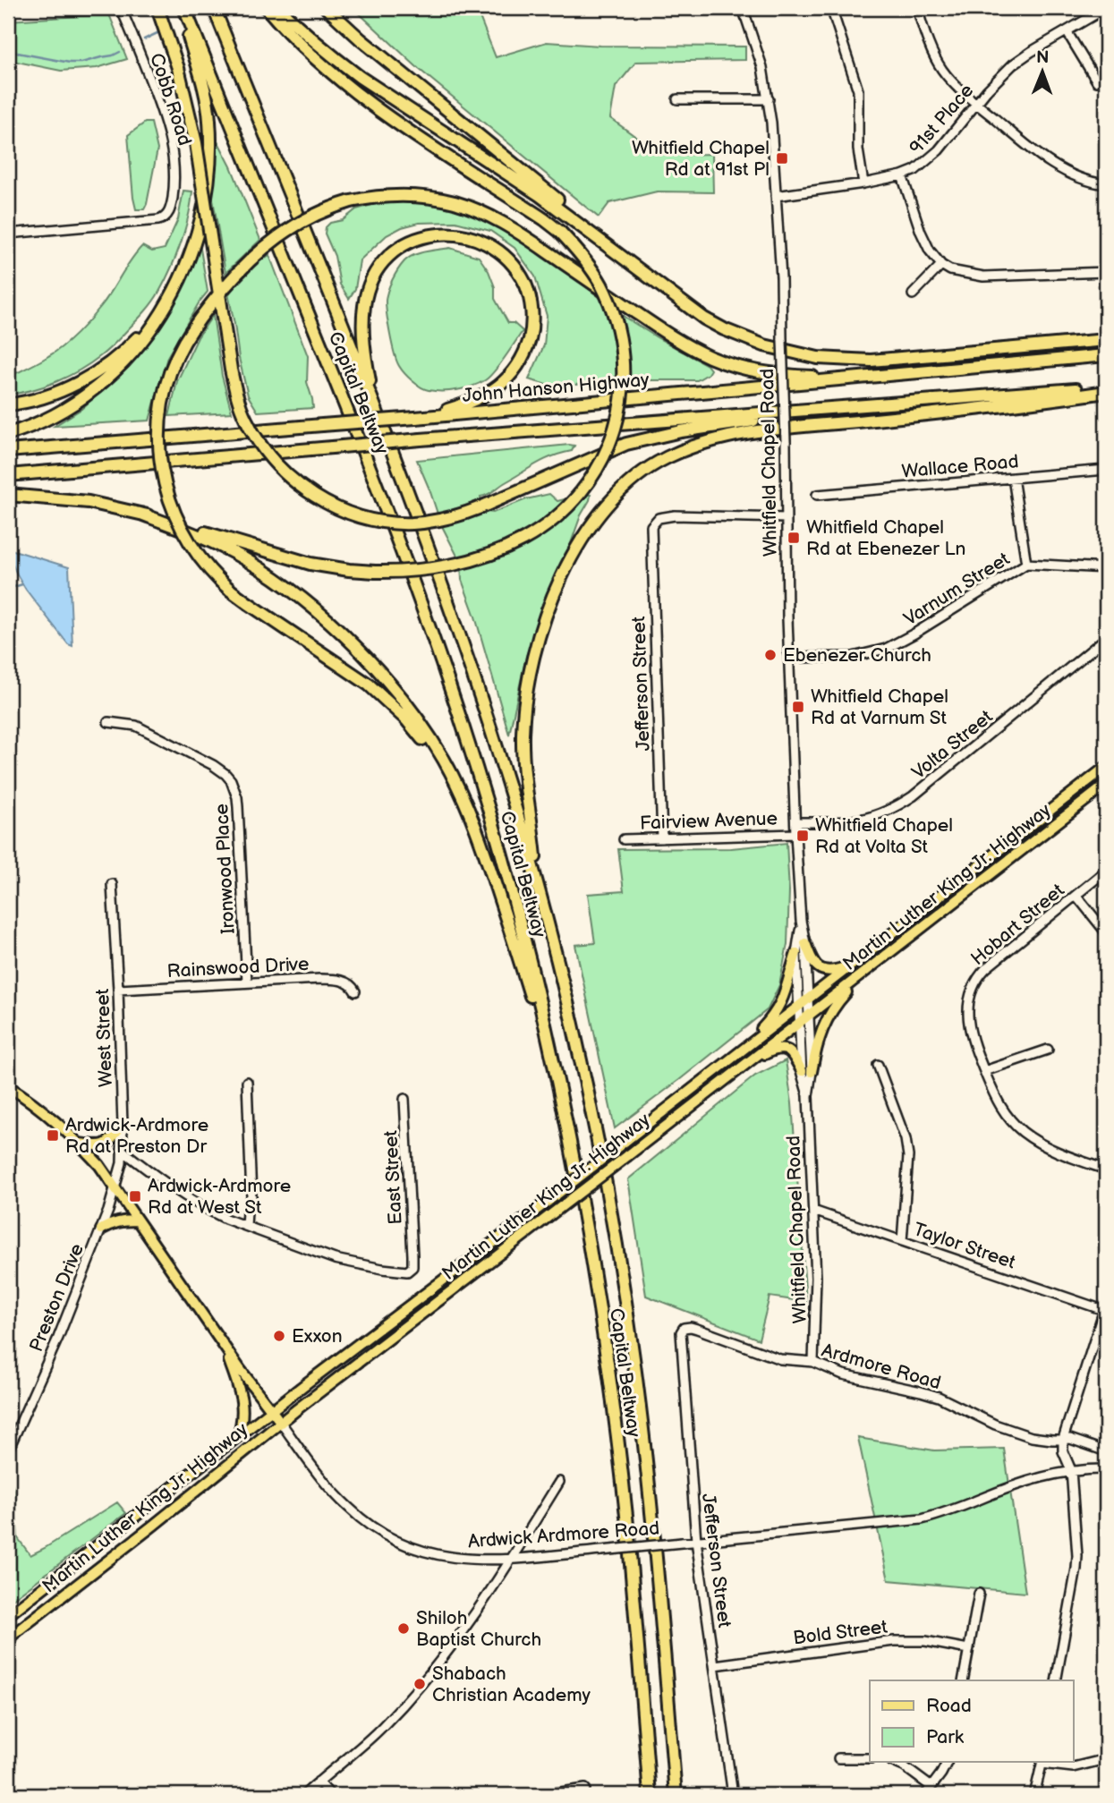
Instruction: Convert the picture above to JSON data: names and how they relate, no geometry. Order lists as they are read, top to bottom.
{
  "streets": {
    "highway": ["John Hanson Highway", "Capital Beltway"],
    "main road": ["Martin Luther King Jr. Highway", "Ardwick Ardmore Road"],
    "street": [
      "Cobb Road",
      "91st Place",
      "Whitfield Chapel Road",
      "Wallace Road",
      "Varnum Street",
      "Jefferson Street",
      "Volta Street",
      "Fairview Avenue",
      "Ironwood Place",
      "Hobart Street",
      "Rainswood Drive",
      "West Street",
      "East Street",
      "Taylor Street",
      "Preston Drive",
      "Ardmore Road",
      "Bold Street"
    ]
  },
  "crossings": [
    ["91st Place", "Whitfield Chapel Road"],
    ["Whitfield Chapel Road", "Varnum Street"],
    ["Whitfield Chapel Road", "Jefferson Street"],
    ["Whitfield Chapel Road", "Volta Street"],
    ["Whitfield Chapel Road", "Fairview Avenue"],
    ["Whitfield Chapel Road", "Martin Luther King Jr. Highway"],
    ["Whitfield Chapel Road", "Taylor Street"],
    ["Whitfield Chapel Road", "Ardmore Road"],
    ["Jefferson Street", "Fairview Avenue"],
    ["Jefferson Street", "Ardmore Road"],
    ["Jefferson Street", "Ardwick Ardmore Road"],
    ["Jefferson Street", "Bold Street"],
    ["Ironwood Place", "Rainswood Drive"],
    ["Martin Luther King Jr. Highway", "Ardwick Ardmore Road"],
    ["Rainswood Drive", "West Street"],
    ["West Street", "Preston Drive"],
    ["West Street", "Ardwick Ardmore Road"],
    ["Preston Drive", "Ardwick Ardmore Road"]
  ],
  "places": {
    "transit": [
      "Whitfield Chapel Rd at 91st Pl",
      "Whitfield Chapel Rd at Ebenezer Ln",
      "Whitfield Chapel Rd at Varnum St",
      "Whitfield Chapel Rd at Volta St",
      "Ardwick-Ardmore Rd at Preston Dr",
      "Ardwick-Ardmore Rd at West St"
    ],
    "other": [
      "Ebenezer Church",
      "Exxon",
      "Shiloh Baptist Church",
      "Shabach Christian Academy"
    ]
  },
  "legend": ["Road", "Park"],
  "north": "top"
}
